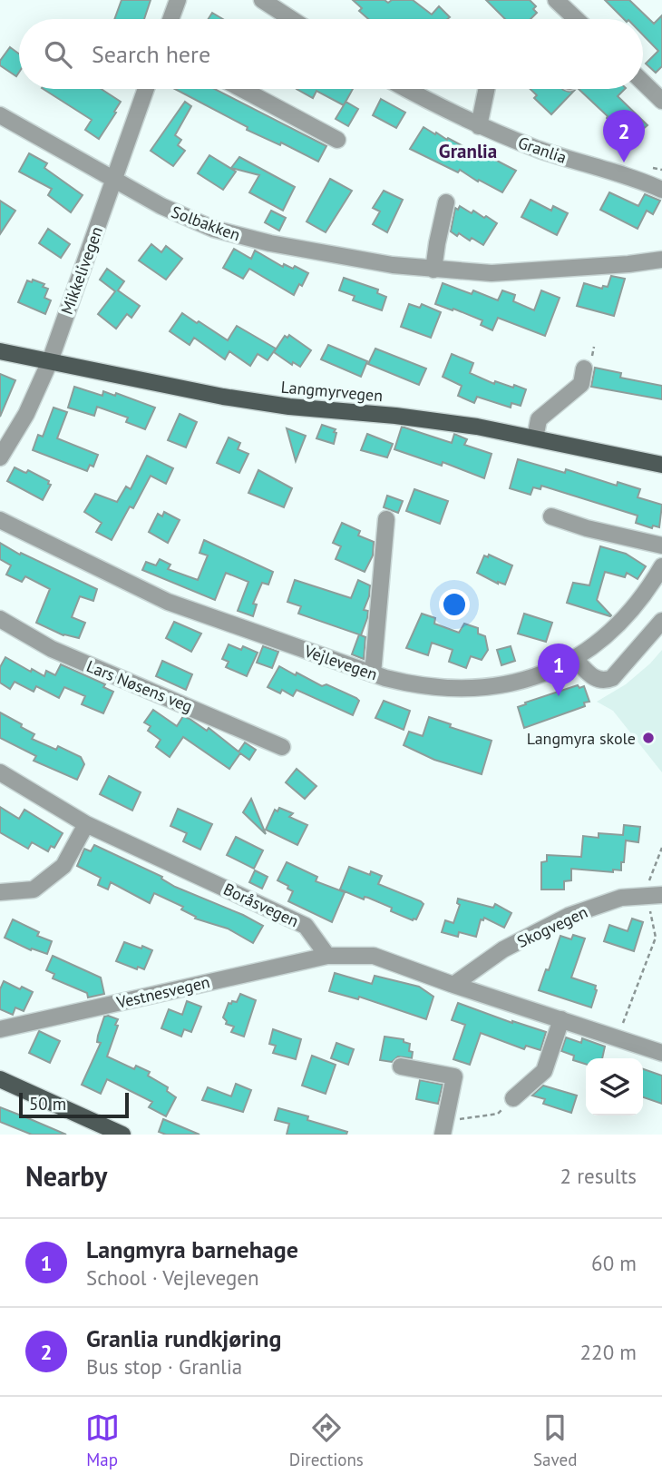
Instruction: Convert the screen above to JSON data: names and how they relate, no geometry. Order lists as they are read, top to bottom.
{
  "streets": {
    "main road": ["Langmyrvegen"],
    "street": [
      "Granlia",
      "Solbakken",
      "Mikkelivegen",
      "Vejlevegen",
      "Lars Nøsens veg",
      "Boråsvegen",
      "Skogvegen",
      "Vestnesvegen"
    ]
  },
  "crossings": [
    ["Solbakken", "Mikkelivegen"],
    ["Mikkelivegen", "Langmyrvegen"],
    ["Boråsvegen", "Vestnesvegen"]
  ],
  "districts": ["Granlia"],
  "places": ["Langmyra skole"],
  "scale_bar": "50 m",
  "page": {
    "search": "Search here",
    "pins": ["2", "1"],
    "scale": "50 m",
    "heading": ["Nearby", "2 results"],
    "list": [
      {
        "mark": "1",
        "name": "Langmyra barnehage",
        "note": "School · Vejlevegen",
        "value": "60 m"
      },
      {
        "mark": "2",
        "name": "Granlia rundkjøring",
        "note": "Bus stop · Granlia",
        "value": "220 m"
      }
    ],
    "nav": ["Map", "Directions", "Saved"]
  }
}
